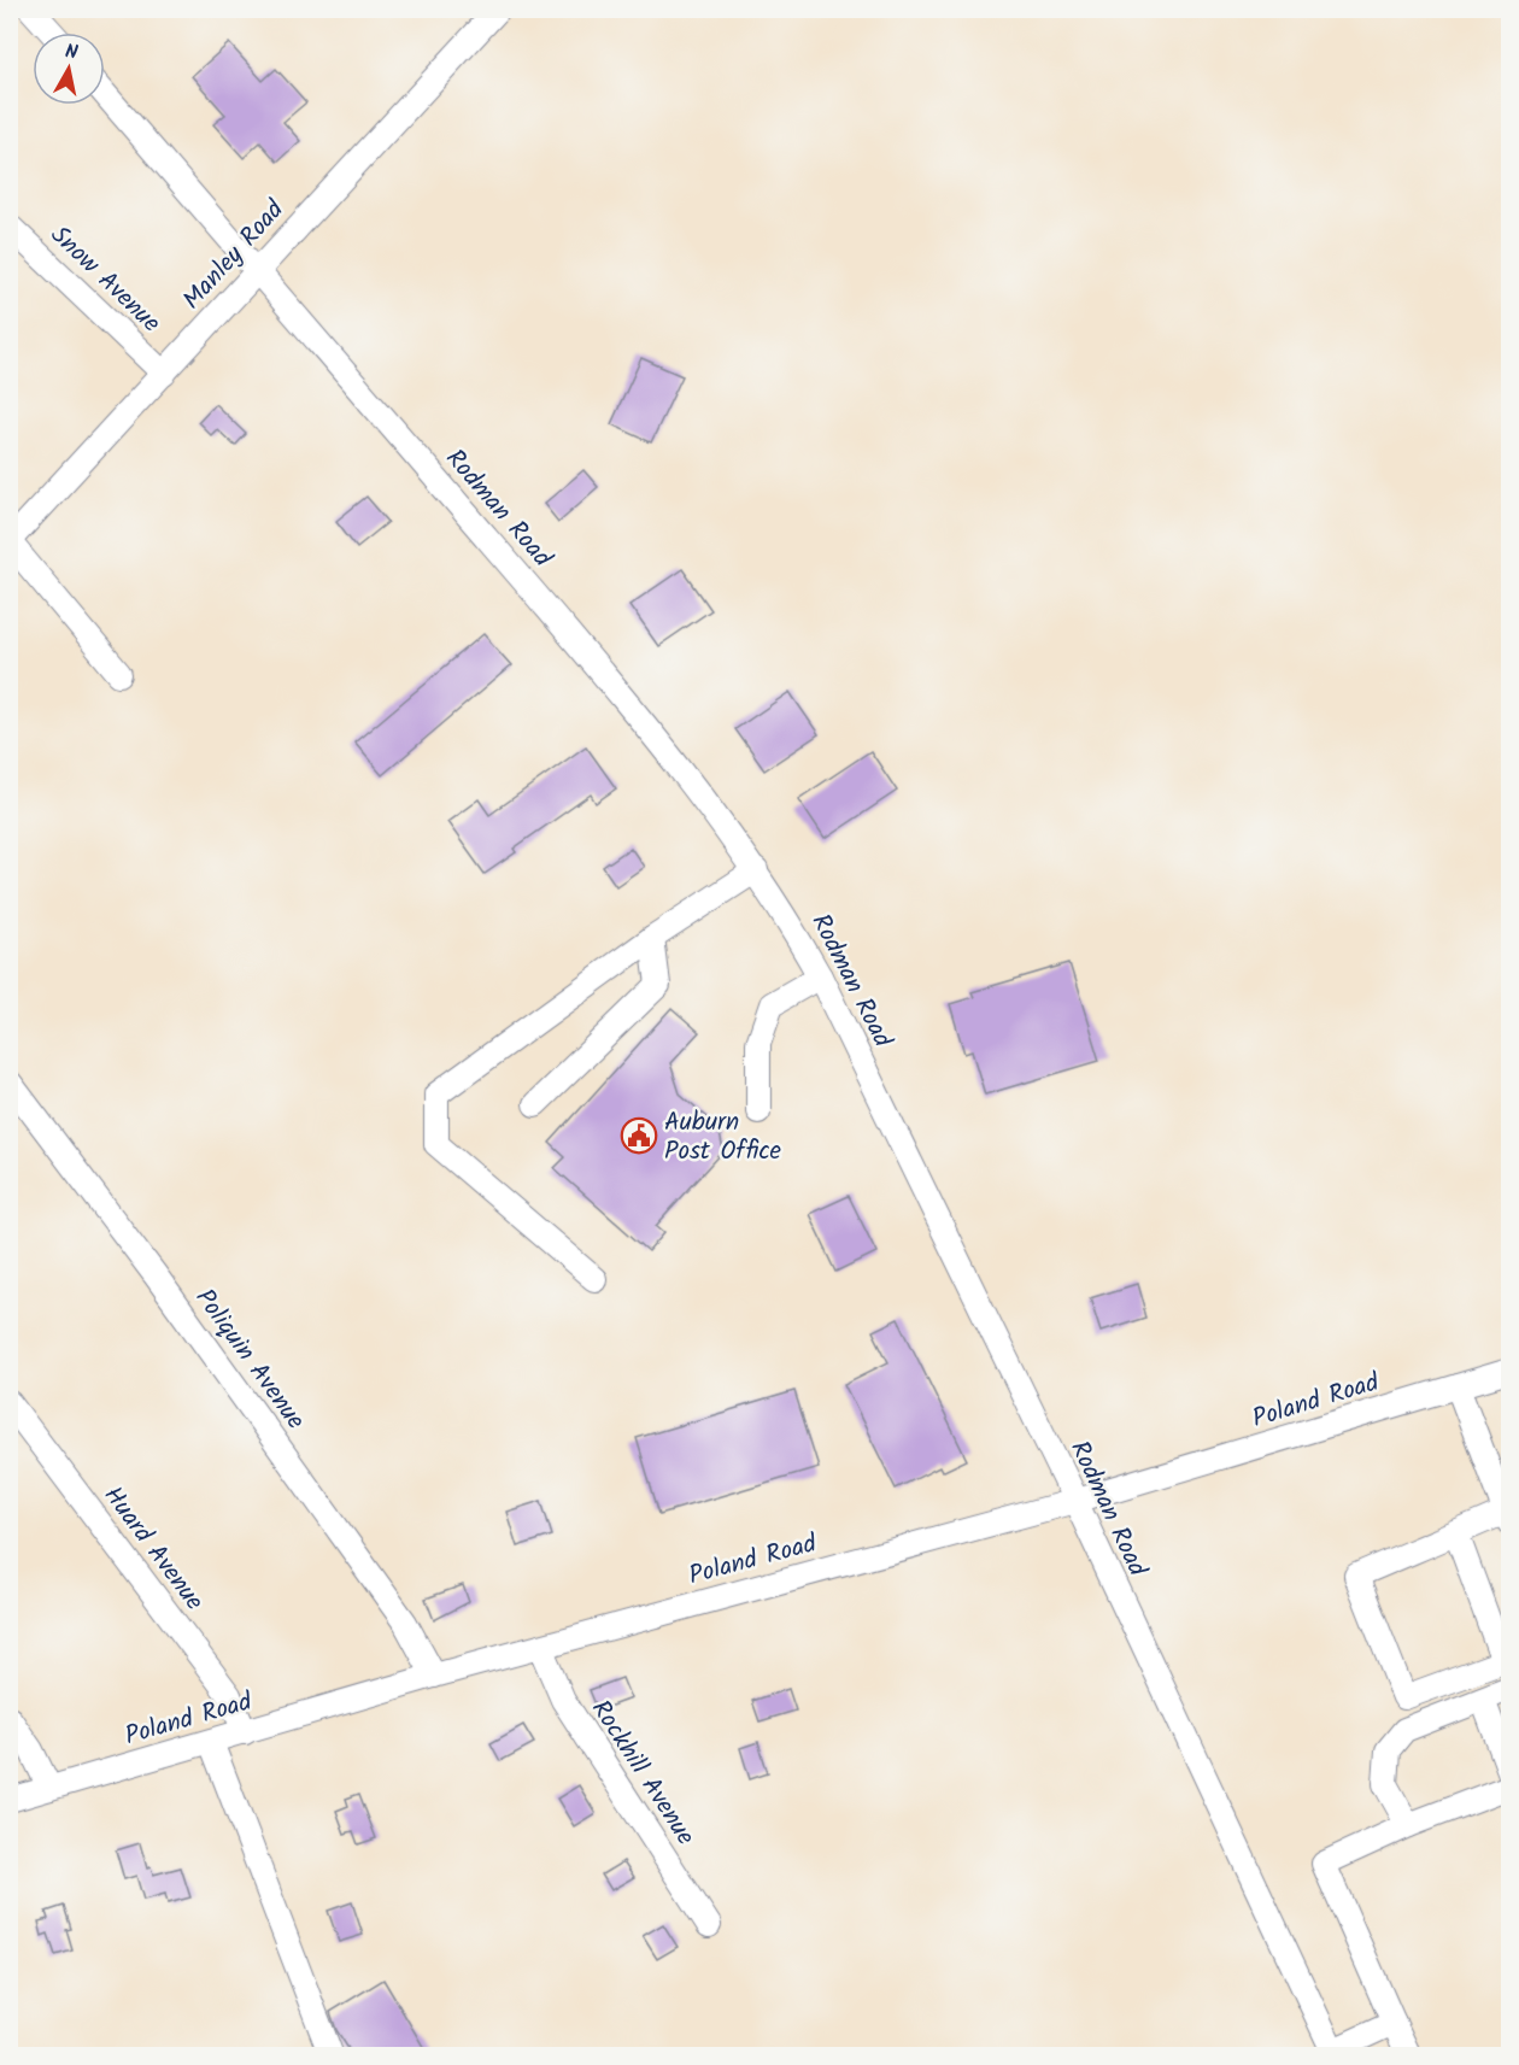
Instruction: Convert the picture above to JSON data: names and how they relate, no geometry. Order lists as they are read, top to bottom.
{
  "streets": {
    "street": [
      "Manley Road",
      "Snow Avenue",
      "Rodman Road",
      "Poliquin Avenue",
      "Poland Road",
      "Huard Avenue",
      "Rockhill Avenue"
    ]
  },
  "crossings": [
    ["Manley Road", "Snow Avenue"],
    ["Manley Road", "Rodman Road"],
    ["Rodman Road", "Poland Road"],
    ["Poliquin Avenue", "Poland Road"],
    ["Poland Road", "Huard Avenue"],
    ["Poland Road", "Rockhill Avenue"]
  ],
  "places": {
    "public building": ["Auburn Post Office"]
  },
  "north": "top"
}
